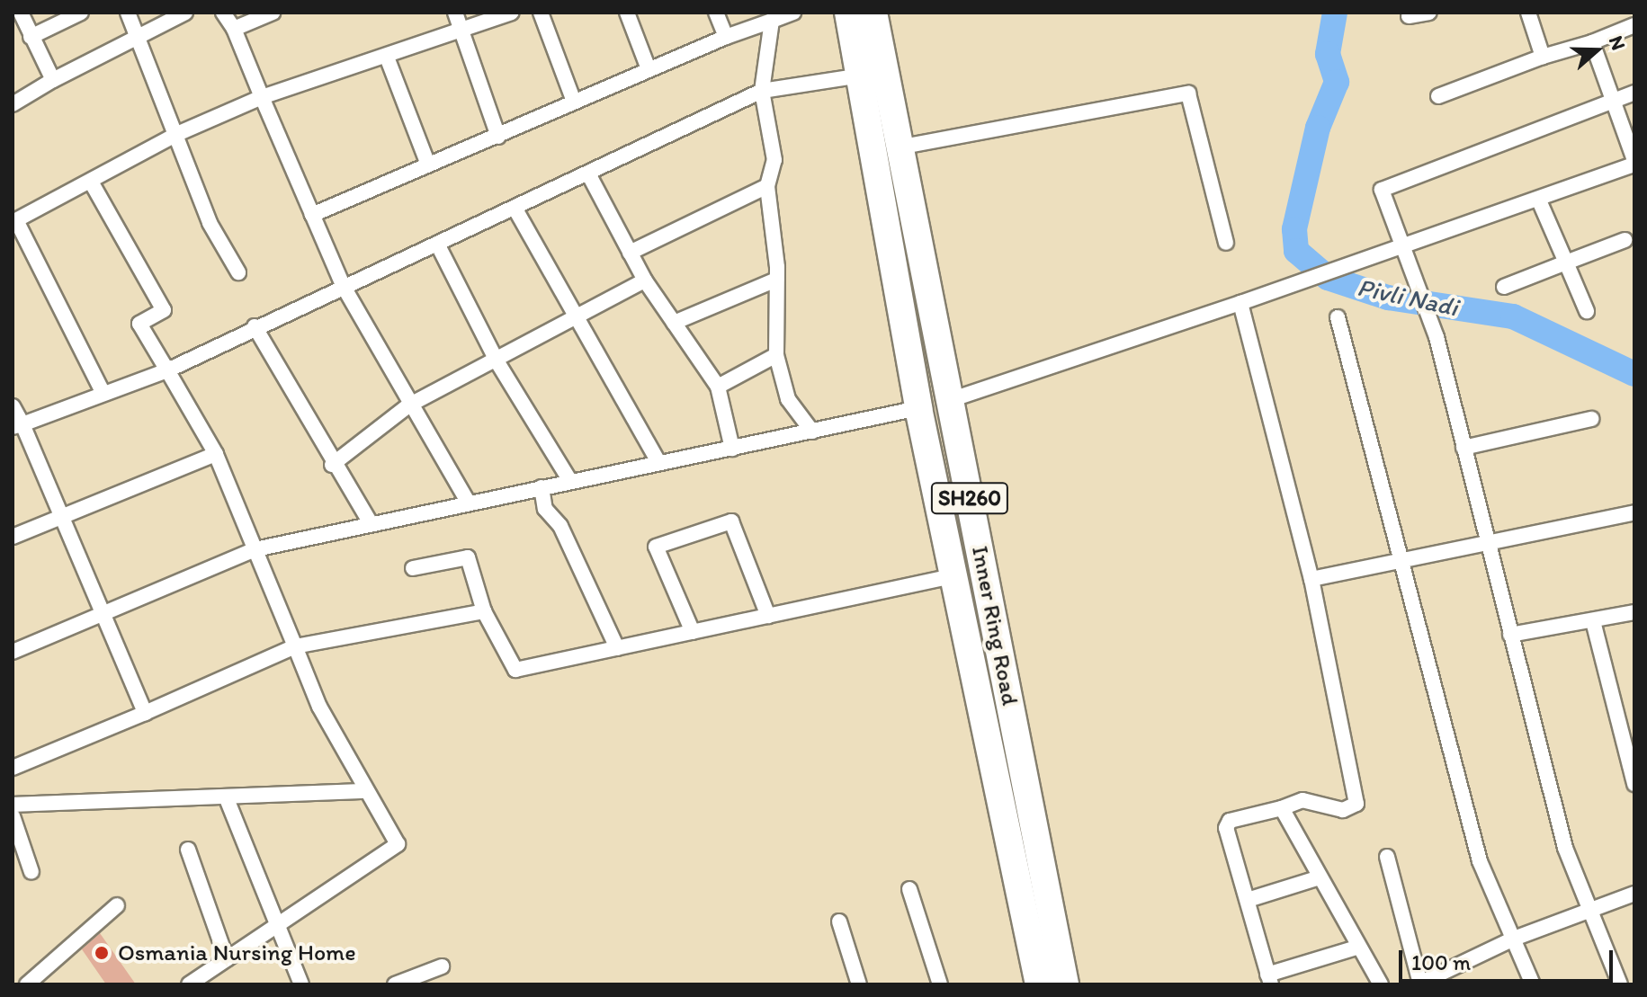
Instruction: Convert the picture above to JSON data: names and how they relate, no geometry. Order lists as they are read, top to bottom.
{
  "streets": {
    "highway": ["SH260", "Inner Ring Road"]
  },
  "water": ["Pivli Nadi"],
  "places": ["Osmania Nursing Home"],
  "scale_bar": "100 m",
  "north": "right"
}
